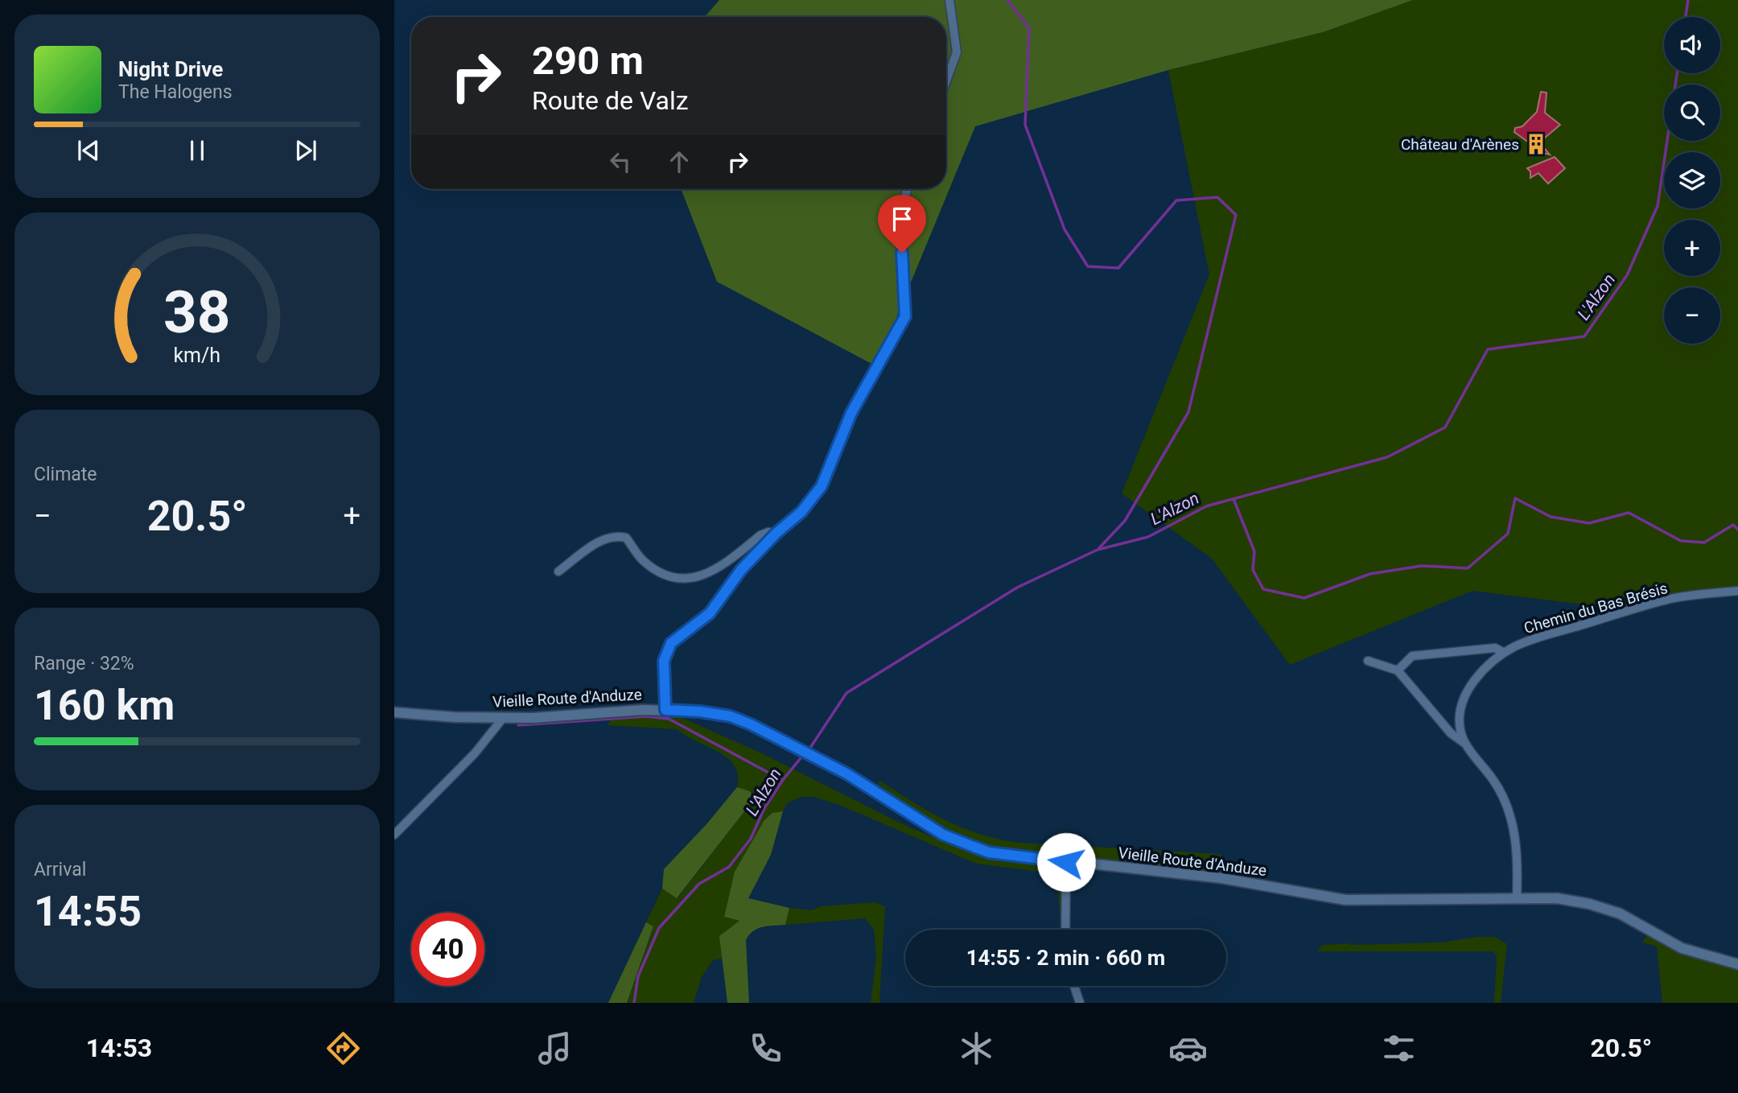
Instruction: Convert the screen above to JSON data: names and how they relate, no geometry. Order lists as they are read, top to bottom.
{
  "streets": {
    "street": ["Chemin du Bas Brésis", "Vieille Route d'Anduze"]
  },
  "crossings": [
    ["Chemin du Bas Brésis", "Vieille Route d'Anduze"]
  ],
  "water": ["L'Alzon"],
  "places": {
    "building": ["Château d'Arènes"]
  },
  "page": {
    "map_buttons": ["+", "−"],
    "turn": ["290 m", "Route de Valz"],
    "song": ["Night Drive", "The Halogens"],
    "tile": [
      "Climate",
      ["Range · 32%", "160 km"],
      ["Arrival", "14:55"]
    ],
    "heat": ["−", "20.5°", "+"],
    "limit": "40",
    "trip": "14:55 · 2 min · 660 m",
    "tabs": ["14:53", "20.5°"],
    "gauge": ["38", "km/h"]
  }
}
